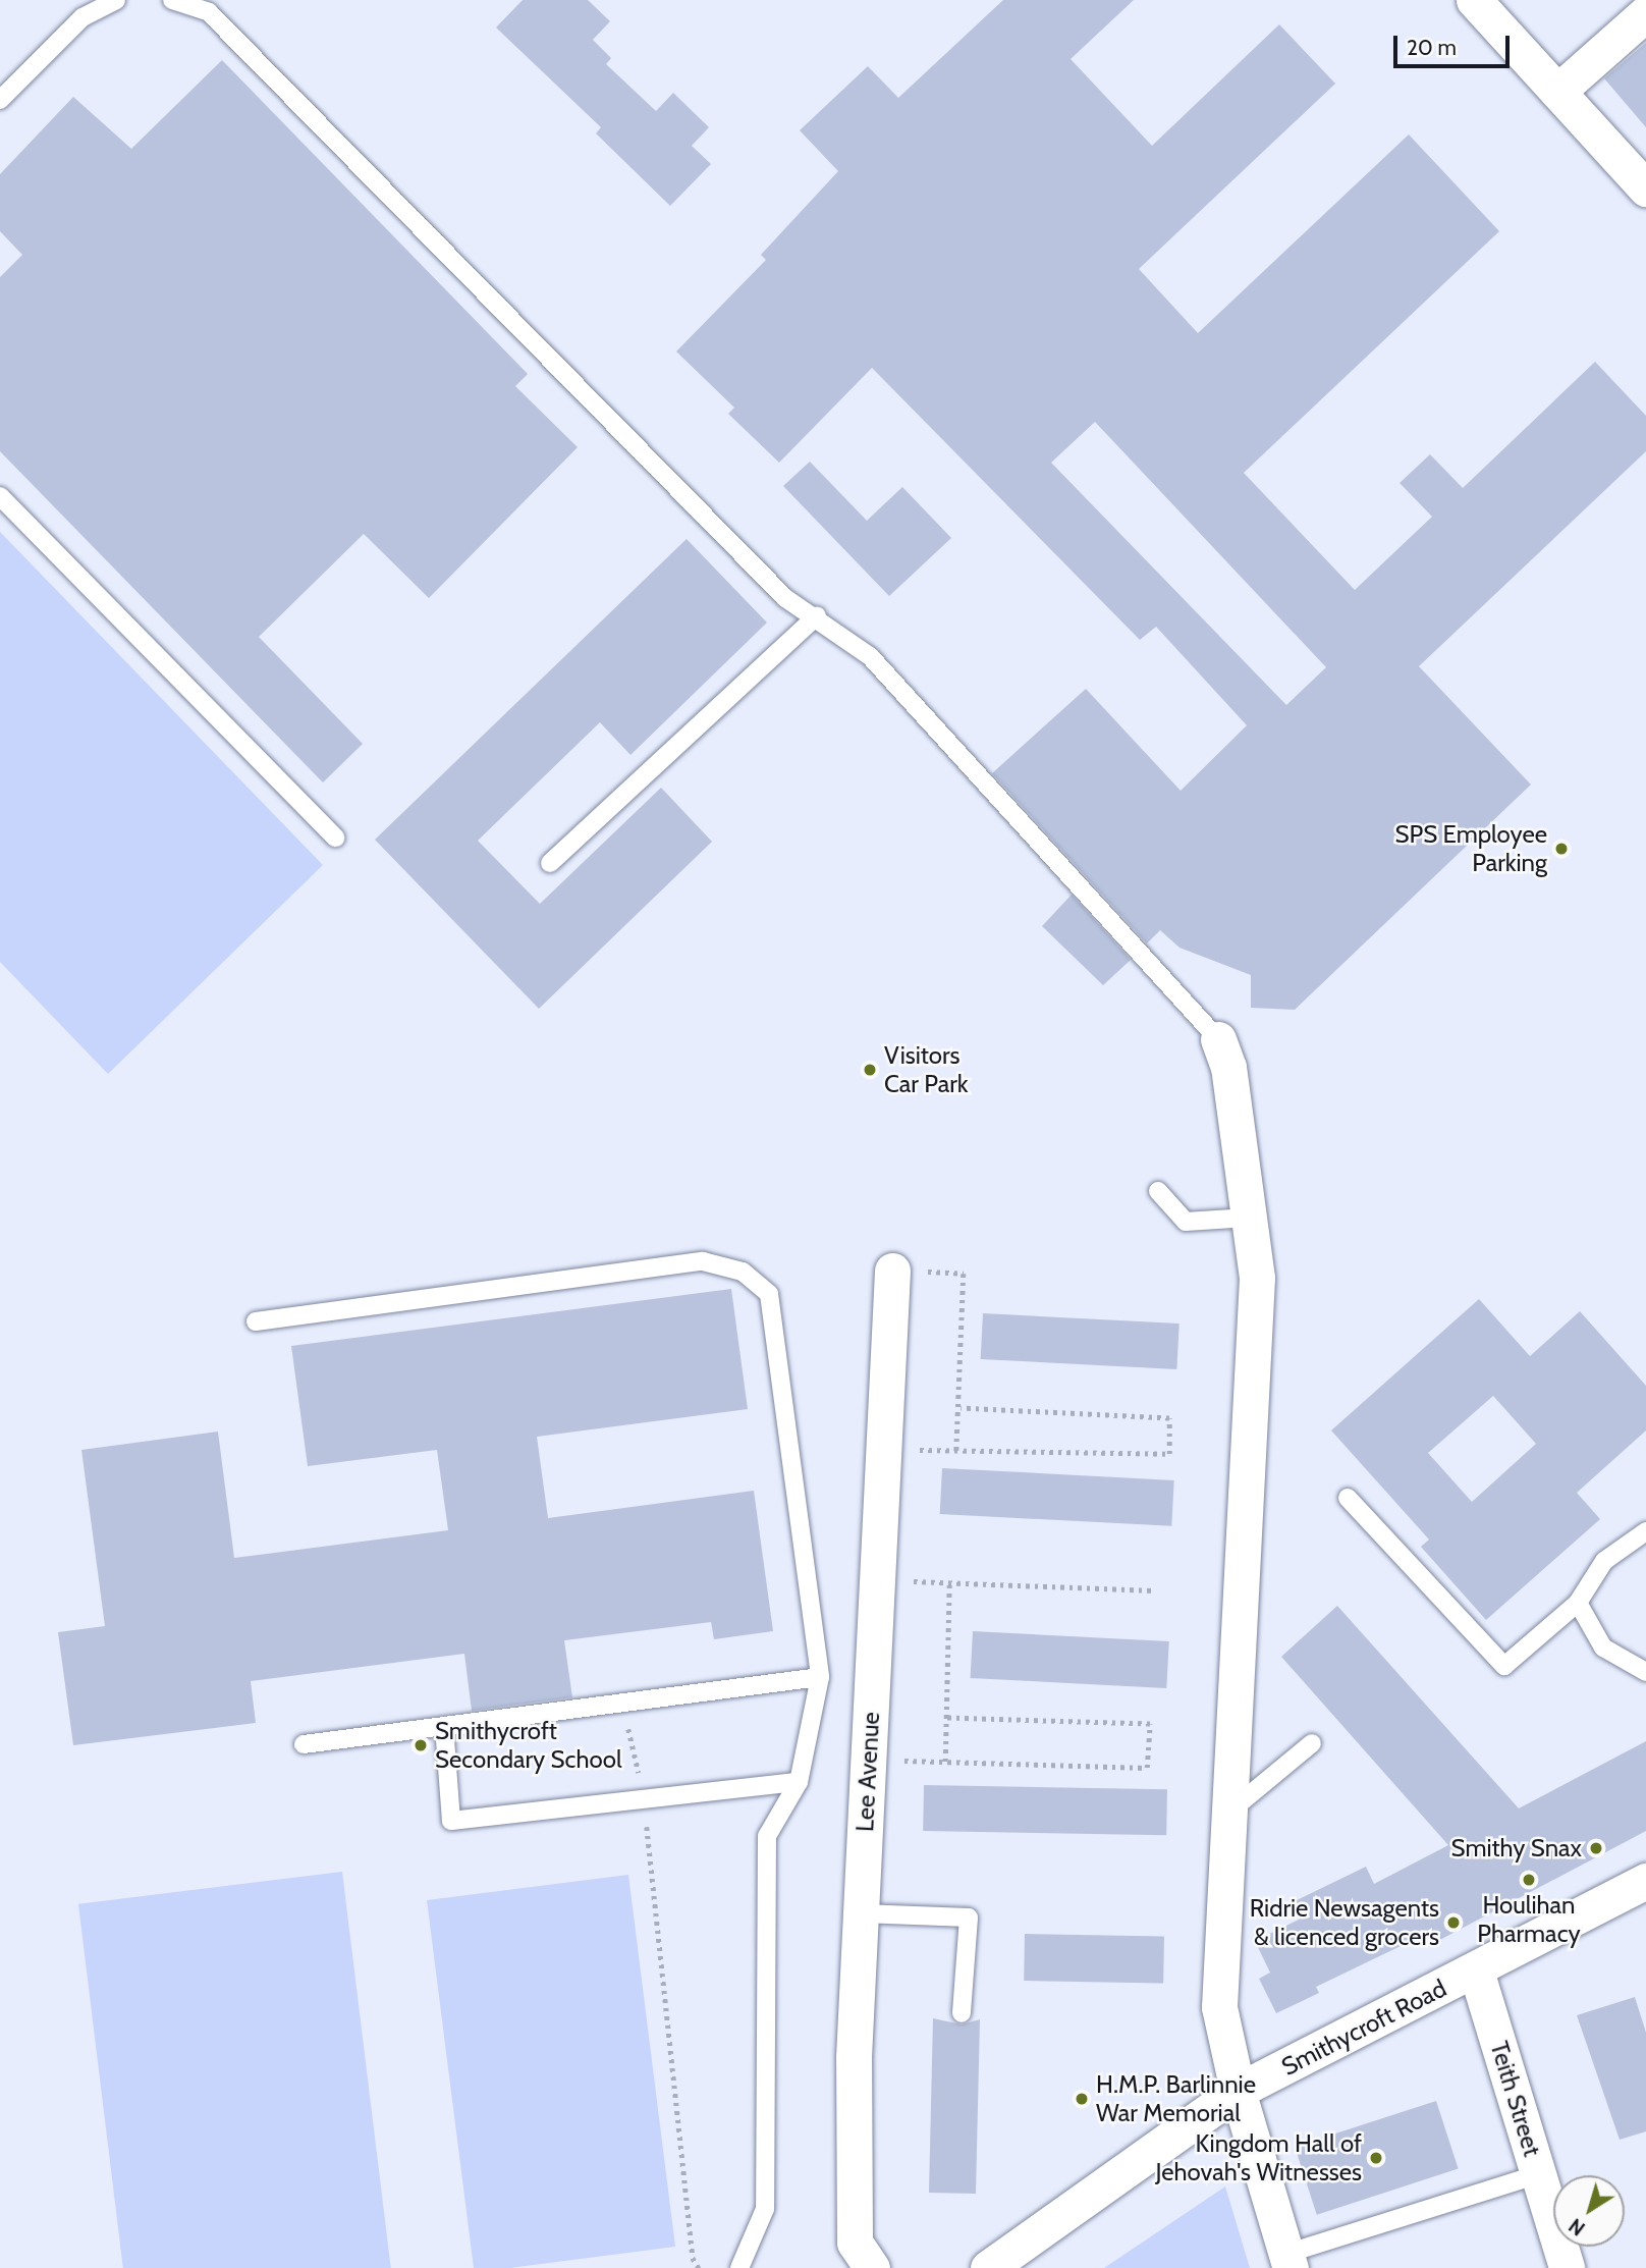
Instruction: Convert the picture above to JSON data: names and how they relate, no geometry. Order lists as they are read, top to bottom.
{
  "streets": {
    "street": ["Lee Avenue", "Smithycroft Road", "Teith Street"]
  },
  "crossings": [
    ["Smithycroft Road", "Teith Street"]
  ],
  "places": [
    "SPS Employee Parking",
    "Visitors Car Park",
    "Smithycroft Secondary School",
    "Smithy Snax",
    "Houlihan Pharmacy",
    "Ridrie Newsagents & licenced grocers",
    "H.M.P. Barlinnie War Memorial",
    "Kingdom Hall of Jehovah's Witnesses"
  ],
  "scale_bar": "20 m",
  "north": "bottom left"
}
